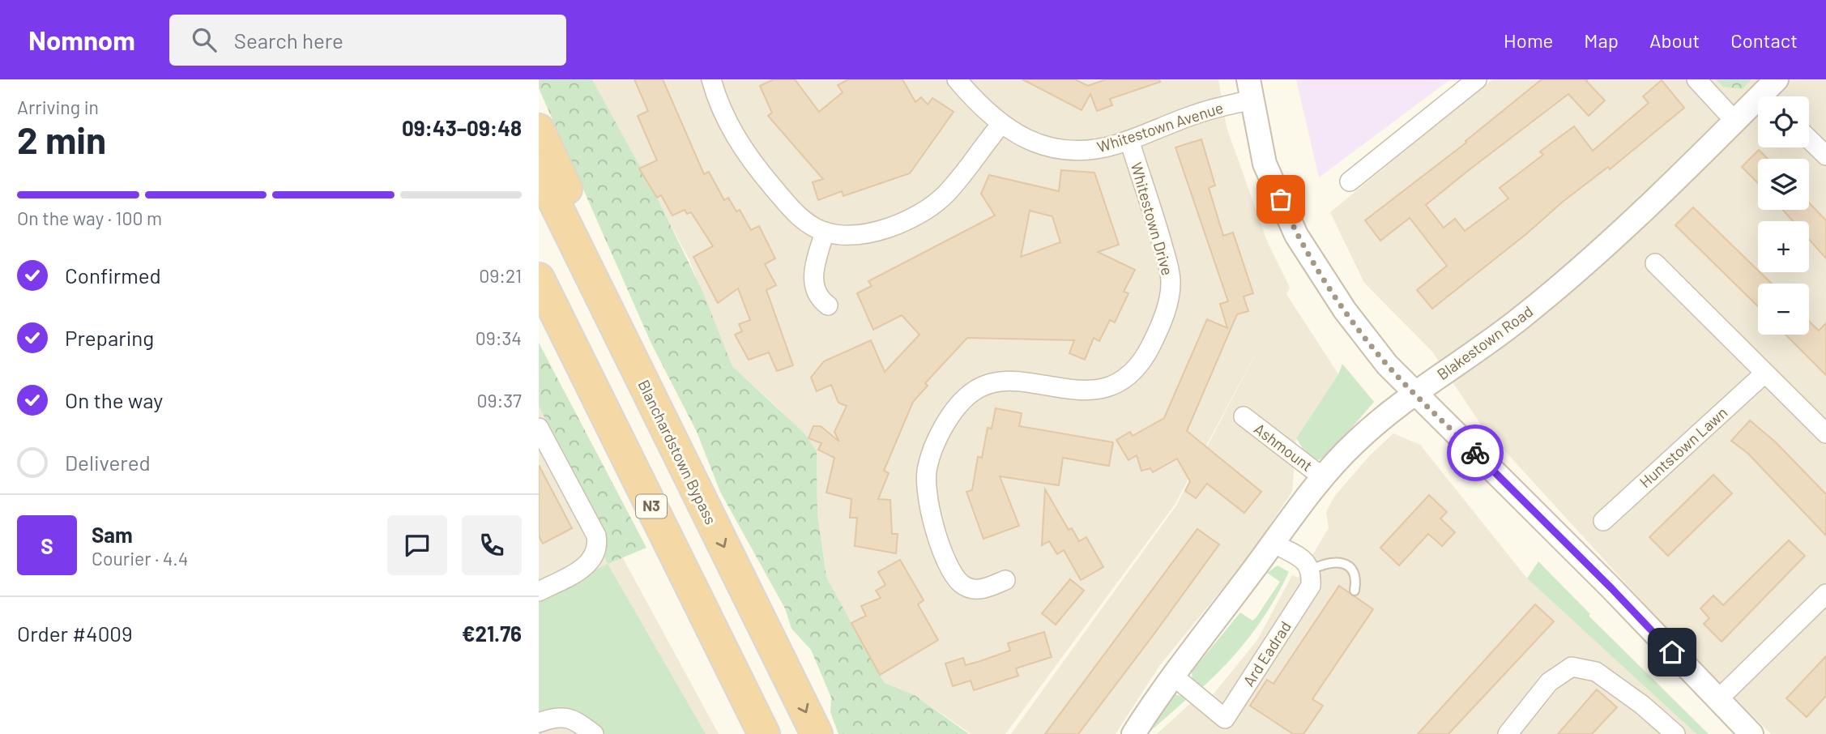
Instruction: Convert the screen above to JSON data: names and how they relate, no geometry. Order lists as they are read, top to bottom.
{
  "streets": {
    "highway": ["Blanchardstown Bypass", "N3"],
    "street": [
      "Whitestown Avenue",
      "Whitestown Drive",
      "Blakestown Road",
      "Ashmount",
      "Huntstown Lawn",
      "Ard Eadrad"
    ]
  },
  "crossings": [
    ["Whitestown Avenue", "Whitestown Drive"],
    ["Blakestown Road", "Ashmount"],
    ["Blakestown Road", "Ard Eadrad"]
  ],
  "page": {
    "header": "Nomnom",
    "search": "Search here",
    "nav": [
      "Home",
      "Map",
      "About",
      "Contact"
    ],
    "heading": ["2 min", "Arriving in", "09:43–09:48"],
    "panel": [
      "Sam",
      "Courier · 4.4",
      "Order #4009",
      "€21.76"
    ],
    "map_buttons": ["+", "−"],
    "bar": "On the way · 100 m",
    "list": [
      ["Confirmed", "09:21"],
      ["Preparing", "09:34"],
      ["On the way", "09:37"],
      "Delivered"
    ],
    "round": "S"
  }
}
